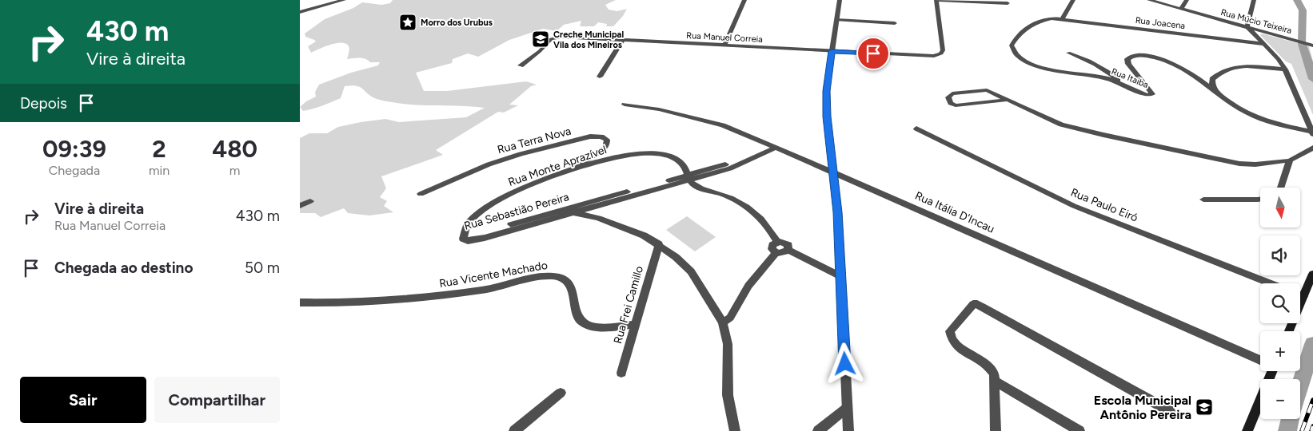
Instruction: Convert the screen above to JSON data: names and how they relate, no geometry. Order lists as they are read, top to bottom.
{
  "streets": {
    "street": [
      "Rua Múcio Teixeira",
      "Rua Joacena",
      "Rua Manuel Correia",
      "Rua Itaiba",
      "Rua Terra Nova",
      "Rua Monte Aprazível",
      "Rua Paulo Eiró",
      "Rua Sebastião Pereira",
      "Rua Itália D'Incau",
      "Rua Vicente Machado",
      "Rua Frei Camillo"
    ]
  },
  "crossings": [
    ["Rua Joacena", "Rua Itaiba"],
    ["Rua Terra Nova", "Rua Monte Aprazível"],
    ["Rua Monte Aprazível", "Rua Sebastião Pereira"],
    ["Rua Sebastião Pereira", "Rua Itália D'Incau"],
    ["Rua Vicente Machado", "Rua Frei Camillo"]
  ],
  "places": {
    "place": ["Morro dos Urubus"],
    "school or university": ["Creche Municipal Vila dos Mineiros", "Escola Municipal Antônio Pereira"]
  },
  "north": "bottom",
  "page": {
    "turn": ["430 m", "Vire à direita"],
    "then": "Depois",
    "eta": [
      "09:39",
      "Chegada",
      "2",
      "min",
      "480",
      "m"
    ],
    "map_buttons": ["+", "−"],
    "list": [
      {
        "name": "Vire à direita",
        "note": "Rua Manuel Correia",
        "value": "430 m"
      },
      {
        "name": "Chegada ao destino",
        "value": "50 m"
      }
    ],
    "buttons": ["Sair", "Compartilhar"]
  }
}
